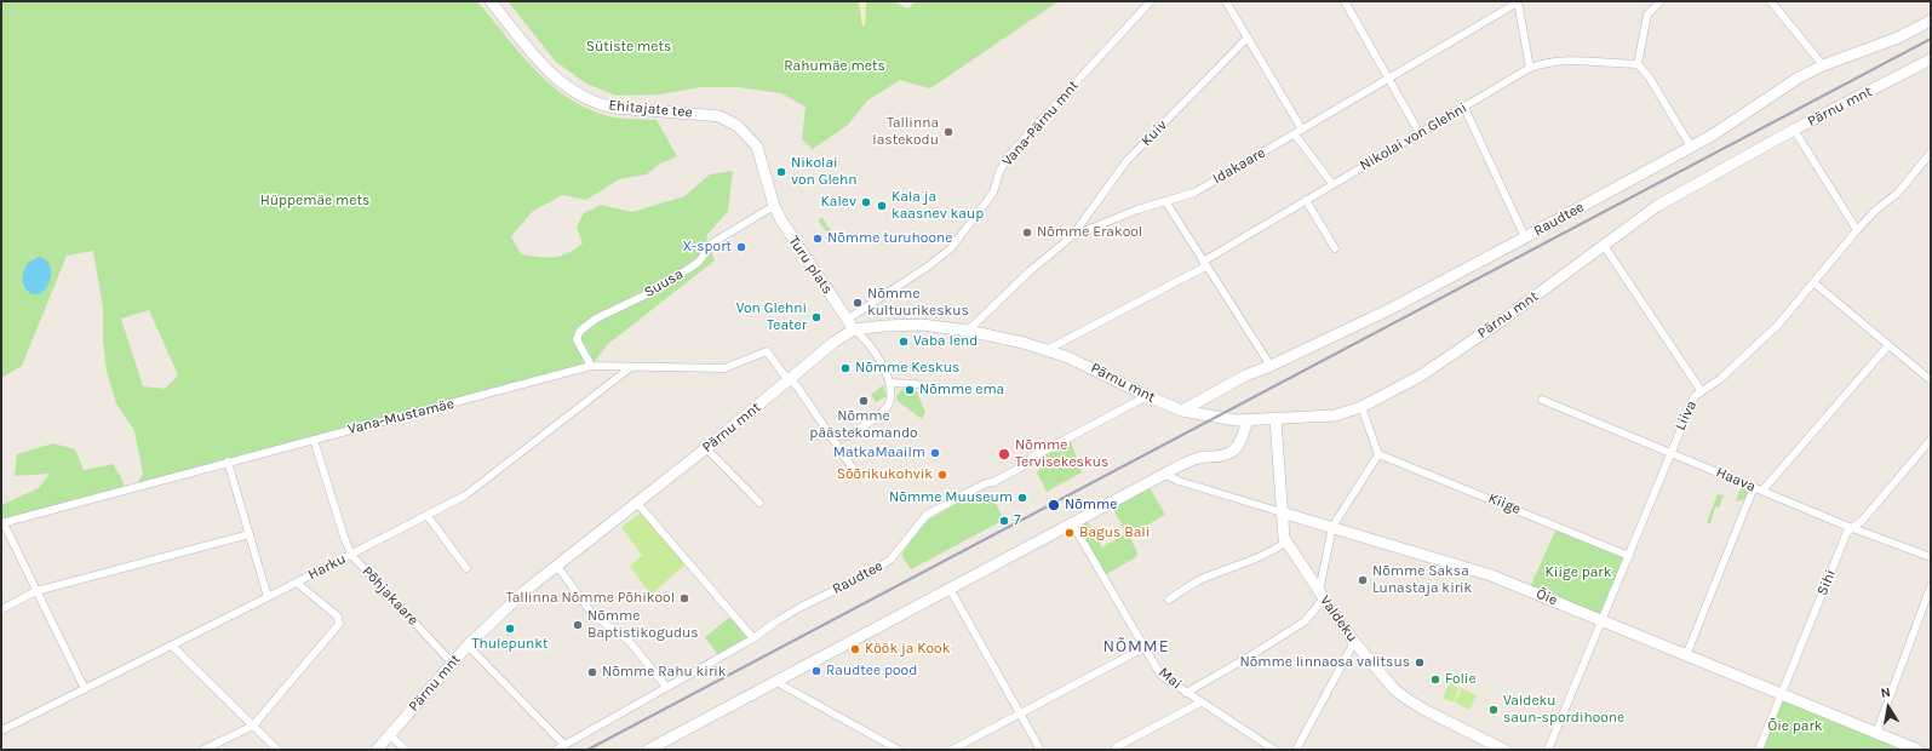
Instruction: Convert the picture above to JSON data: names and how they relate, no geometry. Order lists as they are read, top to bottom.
{
  "streets": {
    "street": [
      "Pärnu mnt",
      "Ehitajate tee",
      "Vana-Pärnu mnt",
      "Kuiv",
      "Nikolai von Glehni",
      "Idakaare",
      "Raudtee",
      "Turu plats",
      "Suusa",
      "Liiva",
      "Vana-Mustamäe",
      "Haava",
      "Kiige",
      "Harku",
      "Sihi",
      "Põhjakaare",
      "Õie",
      "Valdeku",
      "Mai"
    ]
  },
  "crossings": [
    ["Pärnu mnt", "Vana-Pärnu mnt"],
    ["Pärnu mnt", "Nikolai von Glehni"],
    ["Pärnu mnt", "Idakaare"],
    ["Pärnu mnt", "Raudtee"],
    ["Pärnu mnt", "Turu plats"],
    ["Pärnu mnt", "Vana-Mustamäe"],
    ["Pärnu mnt", "Põhjakaare"],
    ["Pärnu mnt", "Valdeku"],
    ["Ehitajate tee", "Turu plats"],
    ["Ehitajate tee", "Suusa"],
    ["Vana-Pärnu mnt", "Turu plats"],
    ["Vana-Pärnu mnt", "Vana-Mustamäe"],
    ["Kuiv", "Idakaare"],
    ["Turu plats", "Suusa"],
    ["Turu plats", "Vana-Mustamäe"],
    ["Suusa", "Vana-Mustamäe"],
    ["Liiva", "Haava"],
    ["Liiva", "Kiige"],
    ["Liiva", "Õie"],
    ["Vana-Mustamäe", "Harku"],
    ["Vana-Mustamäe", "Põhjakaare"],
    ["Haava", "Sihi"],
    ["Harku", "Põhjakaare"],
    ["Sihi", "Õie"],
    ["Õie", "Valdeku"]
  ],
  "districts": ["NÕMME"],
  "parks": [
    "Sütiste mets",
    "Rahumäe mets",
    "Hüppemäe mets",
    "Kiige park",
    "Õie park"
  ],
  "places": [
    "Tallinna lastekodu",
    "Nikolai von Glehn",
    "Kalev",
    "Kala ja kaasnev kaup",
    "Nõmme Erakool",
    "Nõmme turuhoone",
    "X-sport",
    "Nõmme kultuurikeskus",
    "Von Glehni Teater",
    "Vaba lend",
    "Nõmme Keskus",
    "Nõmme ema",
    "Nõmme päästekomando",
    "MatkaMaailm",
    "Nõmme Tervisekeskus",
    "Sõõrikukohvik",
    "Nõmme Muuseum",
    "Nõmme",
    "7",
    "Bagus Bali",
    "Nõmme Saksa Lunastaja kirik",
    "Tallinna Nõmme Põhikool",
    "Nõmme Baptistikogudus",
    "Thulepunkt",
    "Köök ja Kook",
    "Nõmme linnaosa valitsus",
    "Raudtee pood",
    "Nõmme Rahu kirik",
    "Folie",
    "Valdeku saun-spordihoone"
  ],
  "north": "top"
}
